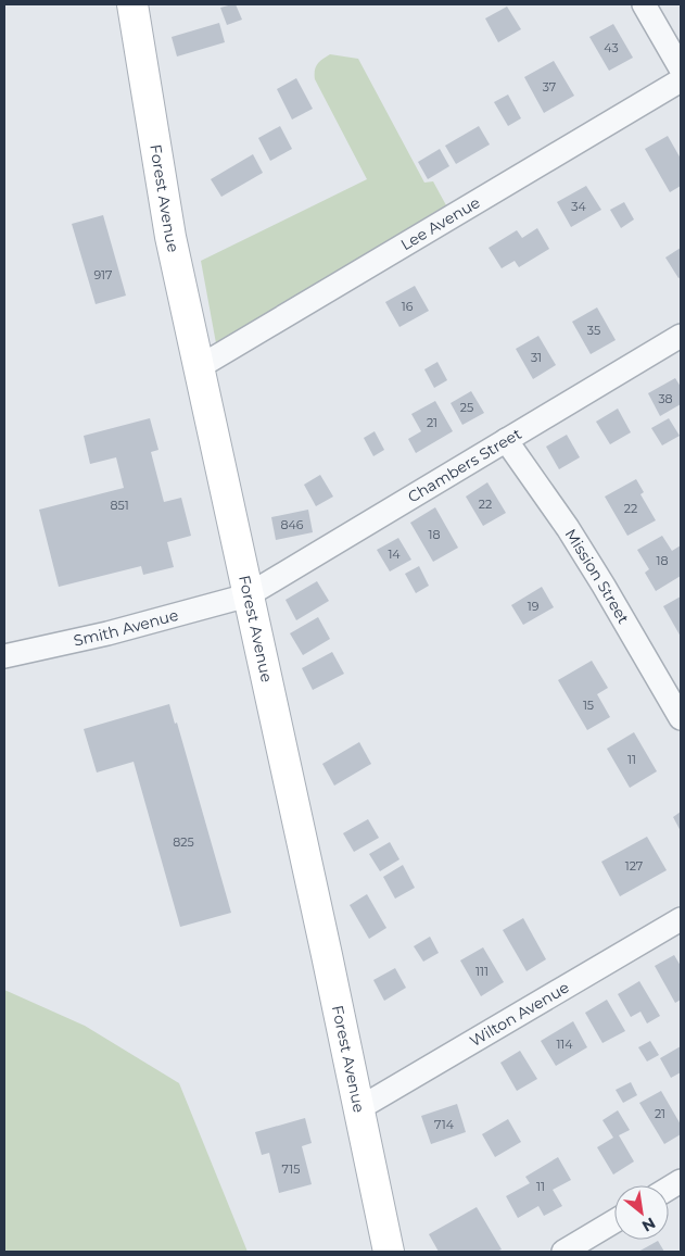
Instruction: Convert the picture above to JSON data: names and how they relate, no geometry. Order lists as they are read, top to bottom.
{
  "streets": {
    "main road": ["Forest Avenue"],
    "street": [
      "Lee Avenue",
      "Chambers Street",
      "Mission Street",
      "Smith Avenue",
      "Wilton Avenue"
    ]
  },
  "crossings": [
    ["Forest Avenue", "Lee Avenue"],
    ["Forest Avenue", "Chambers Street"],
    ["Forest Avenue", "Smith Avenue"],
    ["Forest Avenue", "Wilton Avenue"],
    ["Chambers Street", "Mission Street"],
    ["Chambers Street", "Smith Avenue"]
  ],
  "house_numbers": [
    "43",
    "37",
    "34",
    "917",
    "16",
    "35",
    "31",
    "38",
    "25",
    "21",
    "22",
    "851",
    "22",
    "846",
    "18",
    "14",
    "18",
    "19",
    "15",
    "11",
    "825",
    "127",
    "111",
    "114",
    "21",
    "714",
    "715",
    "11"
  ],
  "north": "bottom right"
}
